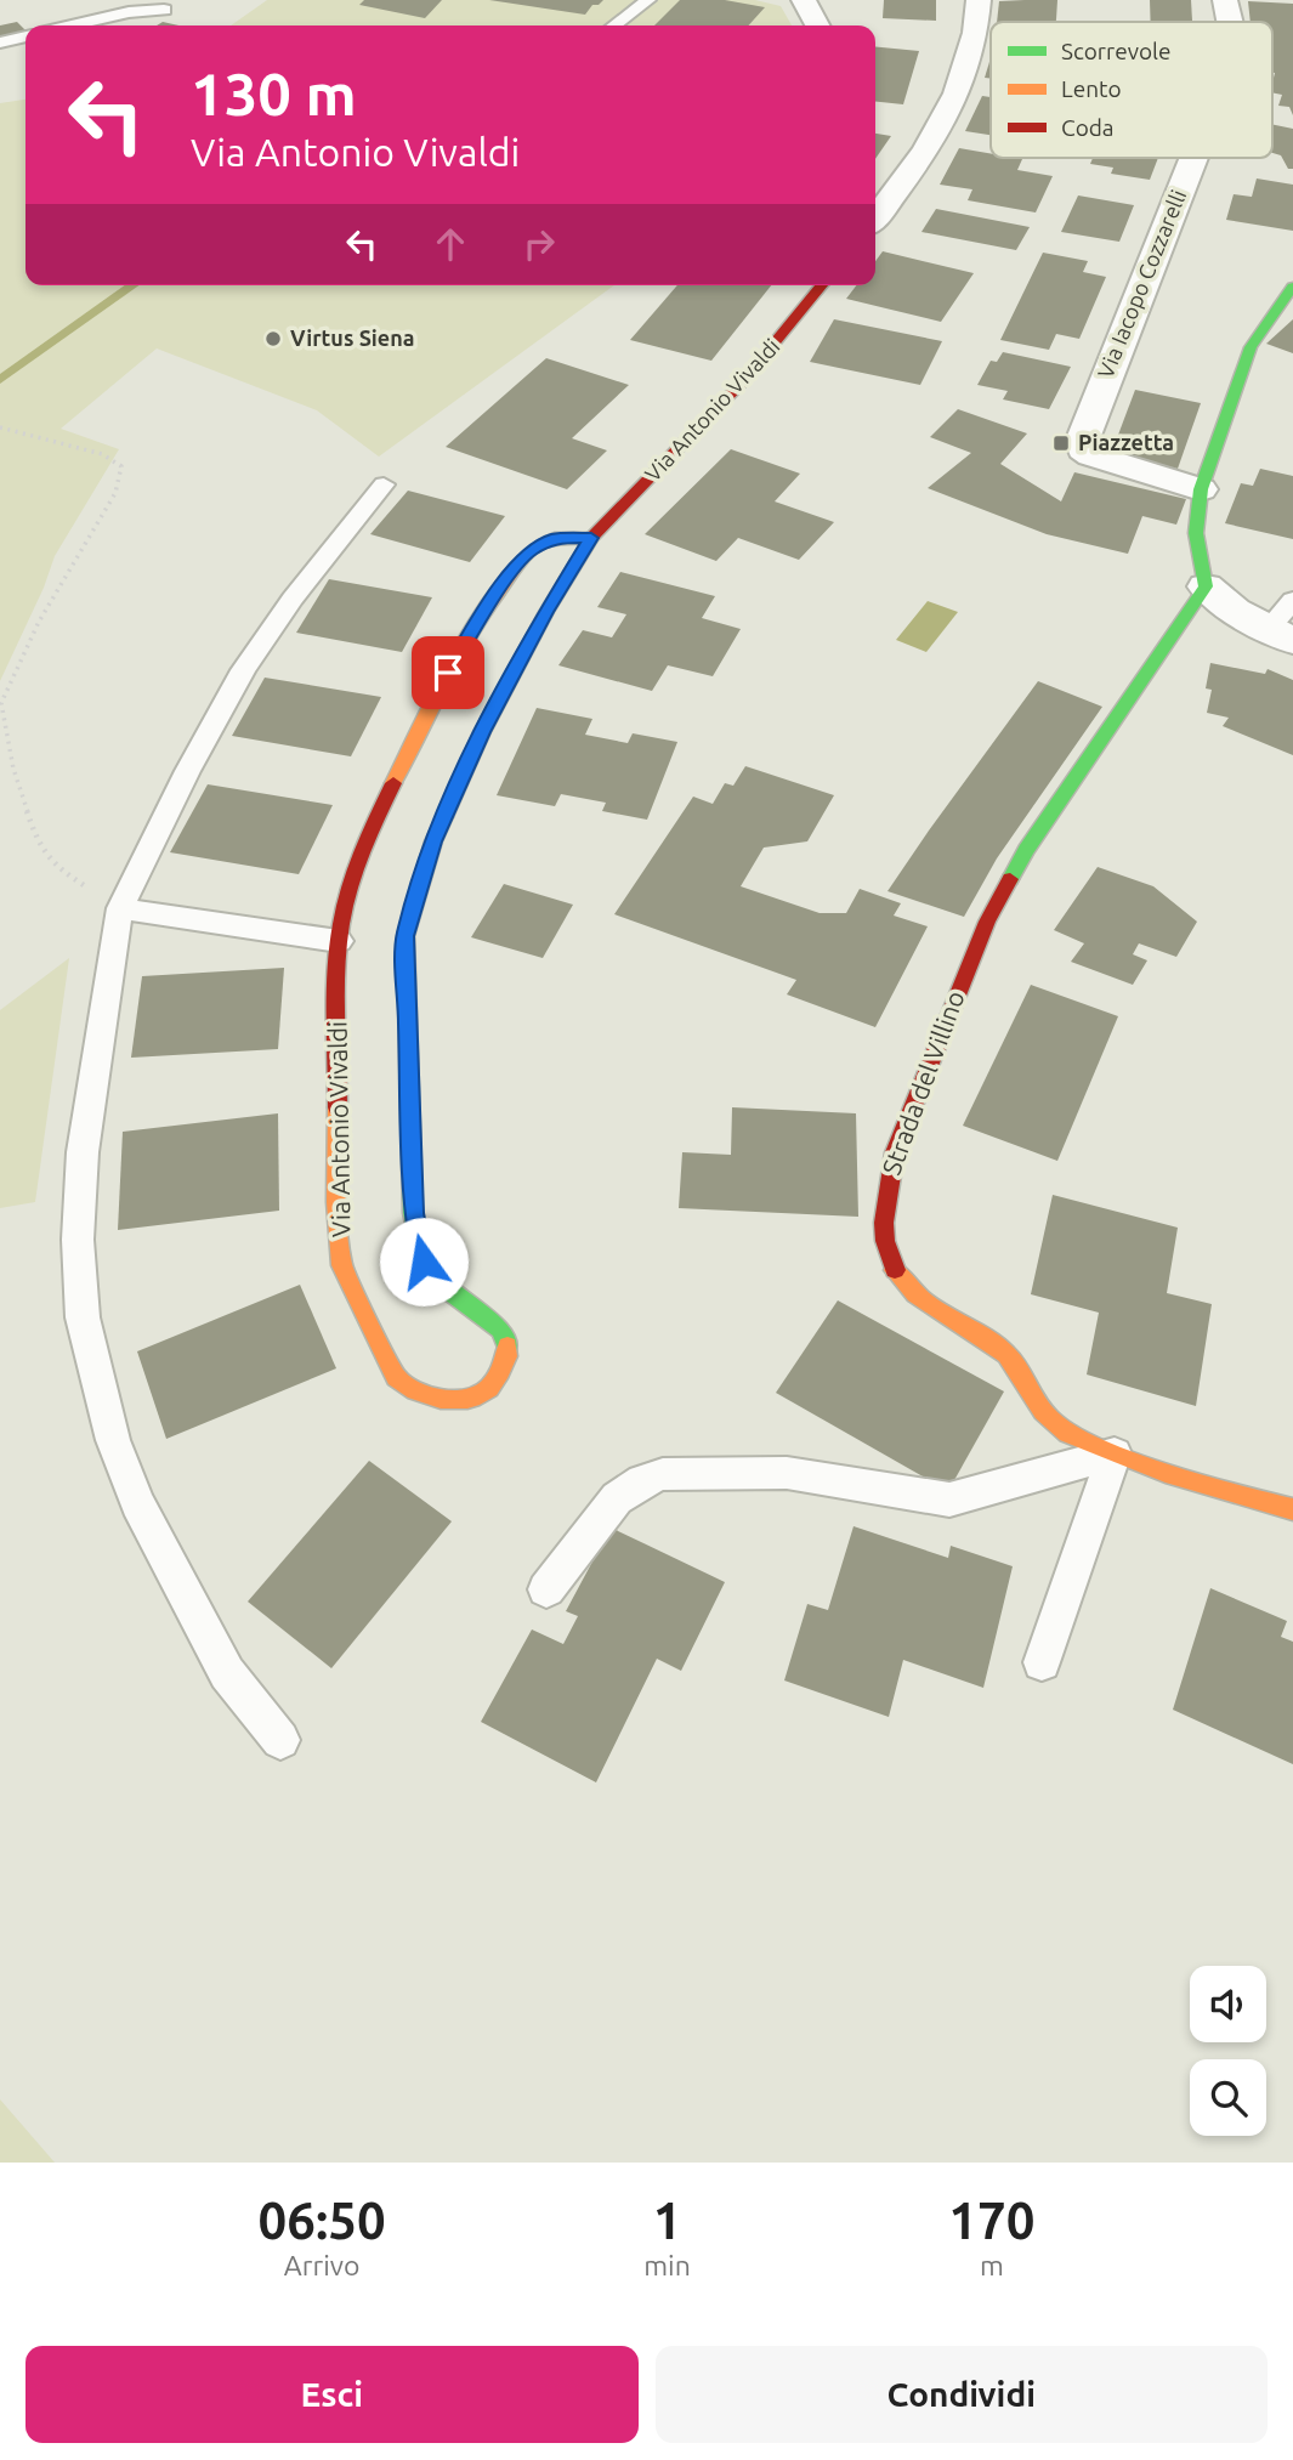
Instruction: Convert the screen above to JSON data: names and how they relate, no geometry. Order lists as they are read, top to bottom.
{
  "streets": {
    "street": ["Via Iacopo Cozzarelli", "Via Antonio Vivaldi", "Strada del Villino"]
  },
  "places": {
    "other": ["Virtus Siena"],
    "transit": ["Piazzetta"]
  },
  "legend": ["Scorrevole", "Lento", "Coda"],
  "page": {
    "turn": ["130 m", "Via Antonio Vivaldi"],
    "eta": [
      "06:50",
      "Arrivo",
      "1",
      "min",
      "170",
      "m"
    ],
    "buttons": ["Esci", "Condividi"]
  }
}
